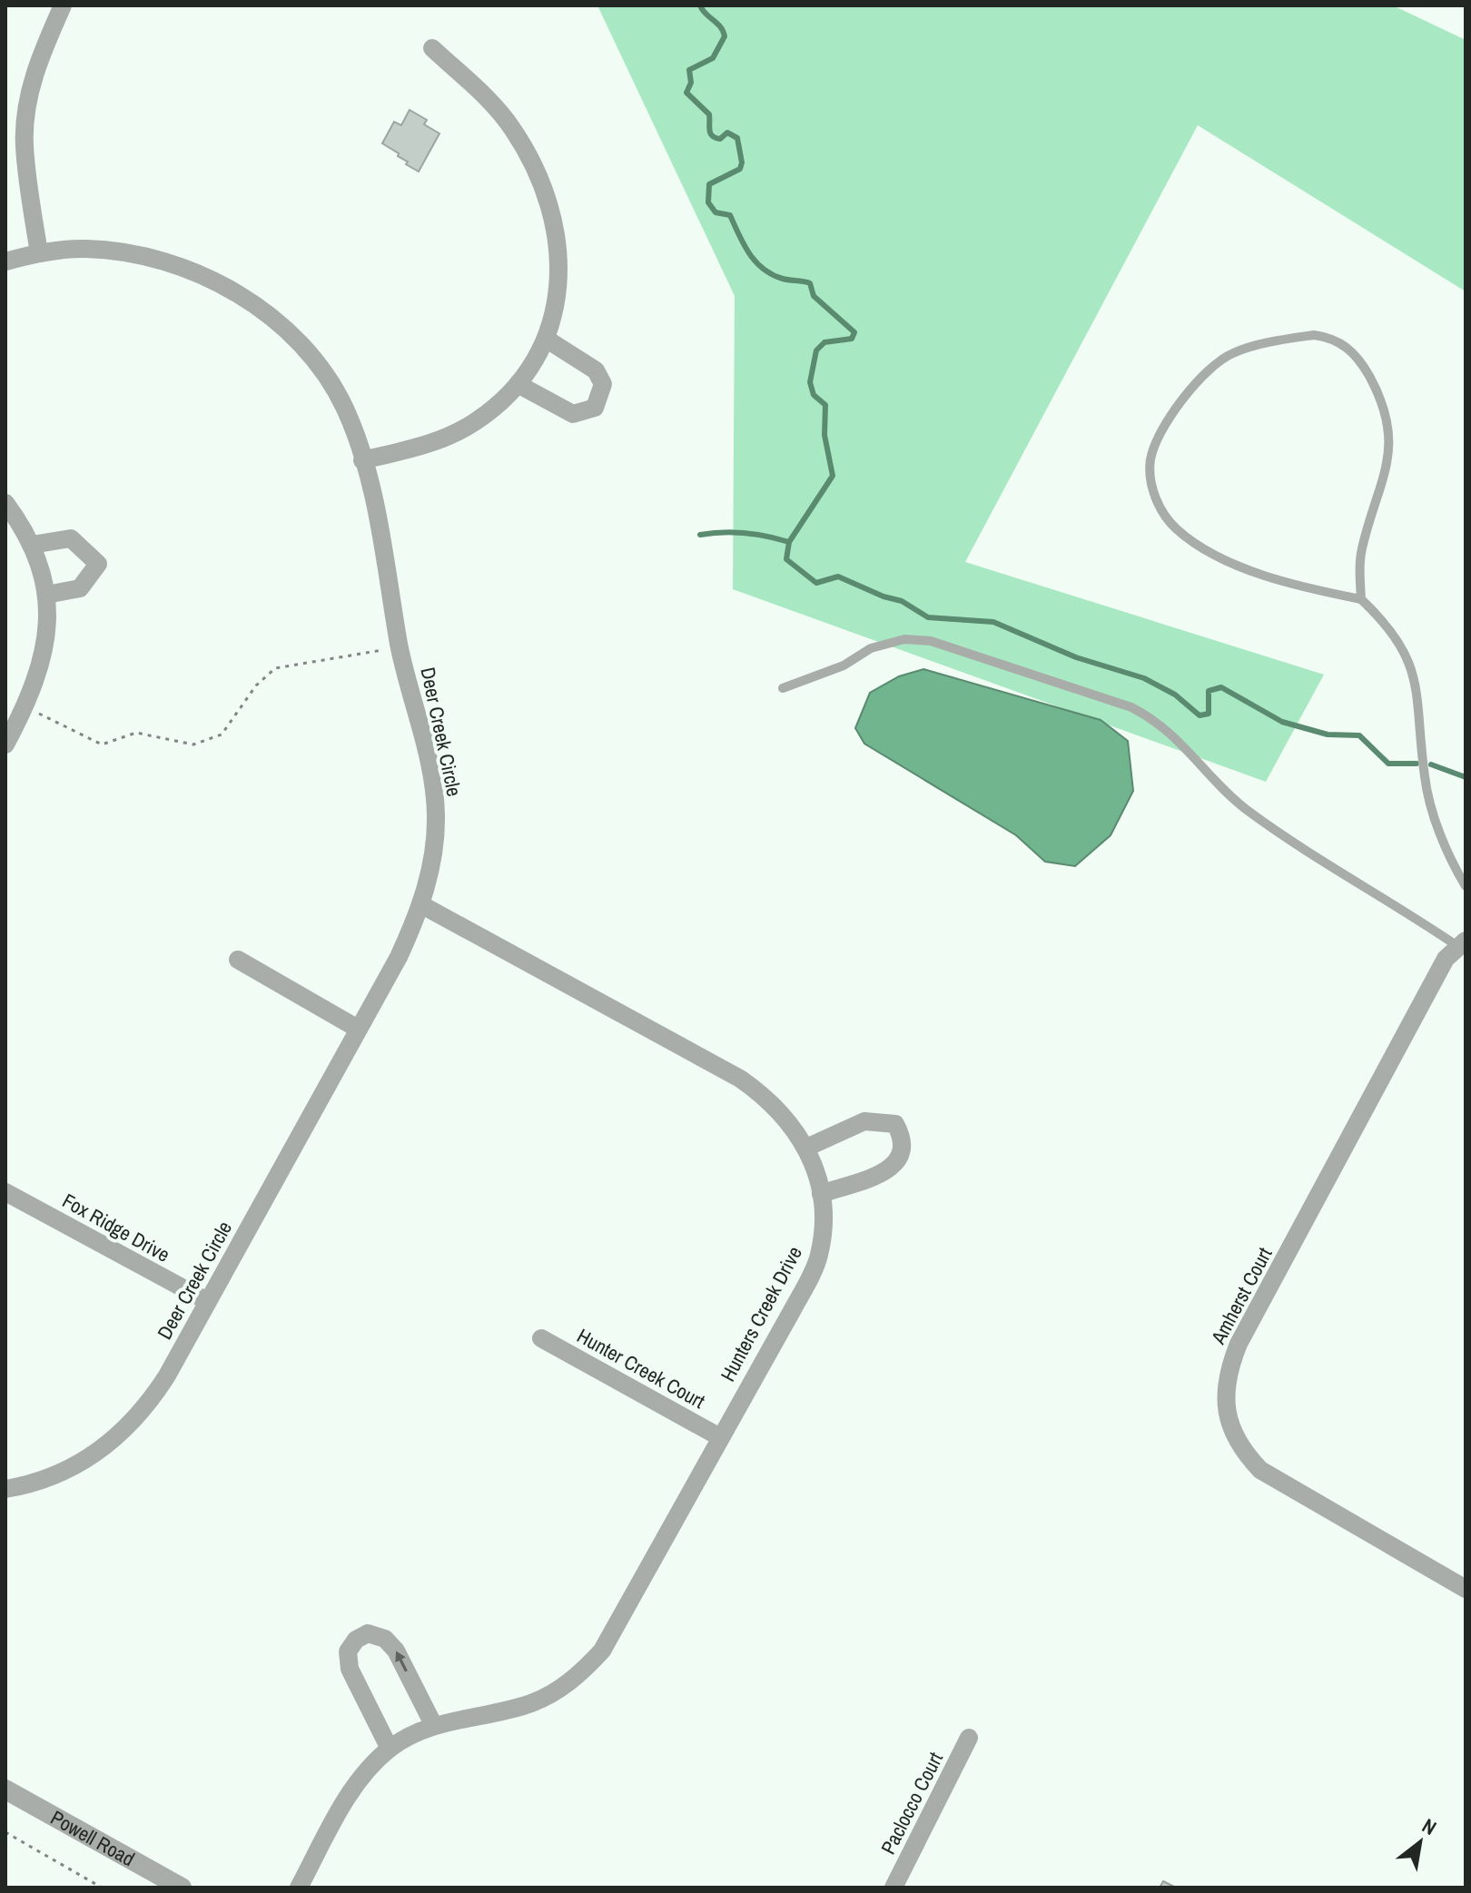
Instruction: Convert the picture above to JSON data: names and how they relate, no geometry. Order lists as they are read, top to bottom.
{
  "streets": {
    "street": [
      "Deer Creek Circle",
      "Fox Ridge Drive",
      "Amherst Court",
      "Hunters Creek Drive",
      "Hunter Creek Court",
      "Paclocco Court",
      "Powell Road"
    ]
  },
  "crossings": [
    ["Deer Creek Circle", "Fox Ridge Drive"],
    ["Deer Creek Circle", "Hunters Creek Drive"],
    ["Hunters Creek Drive", "Hunter Creek Court"]
  ],
  "north": "top right"
}
